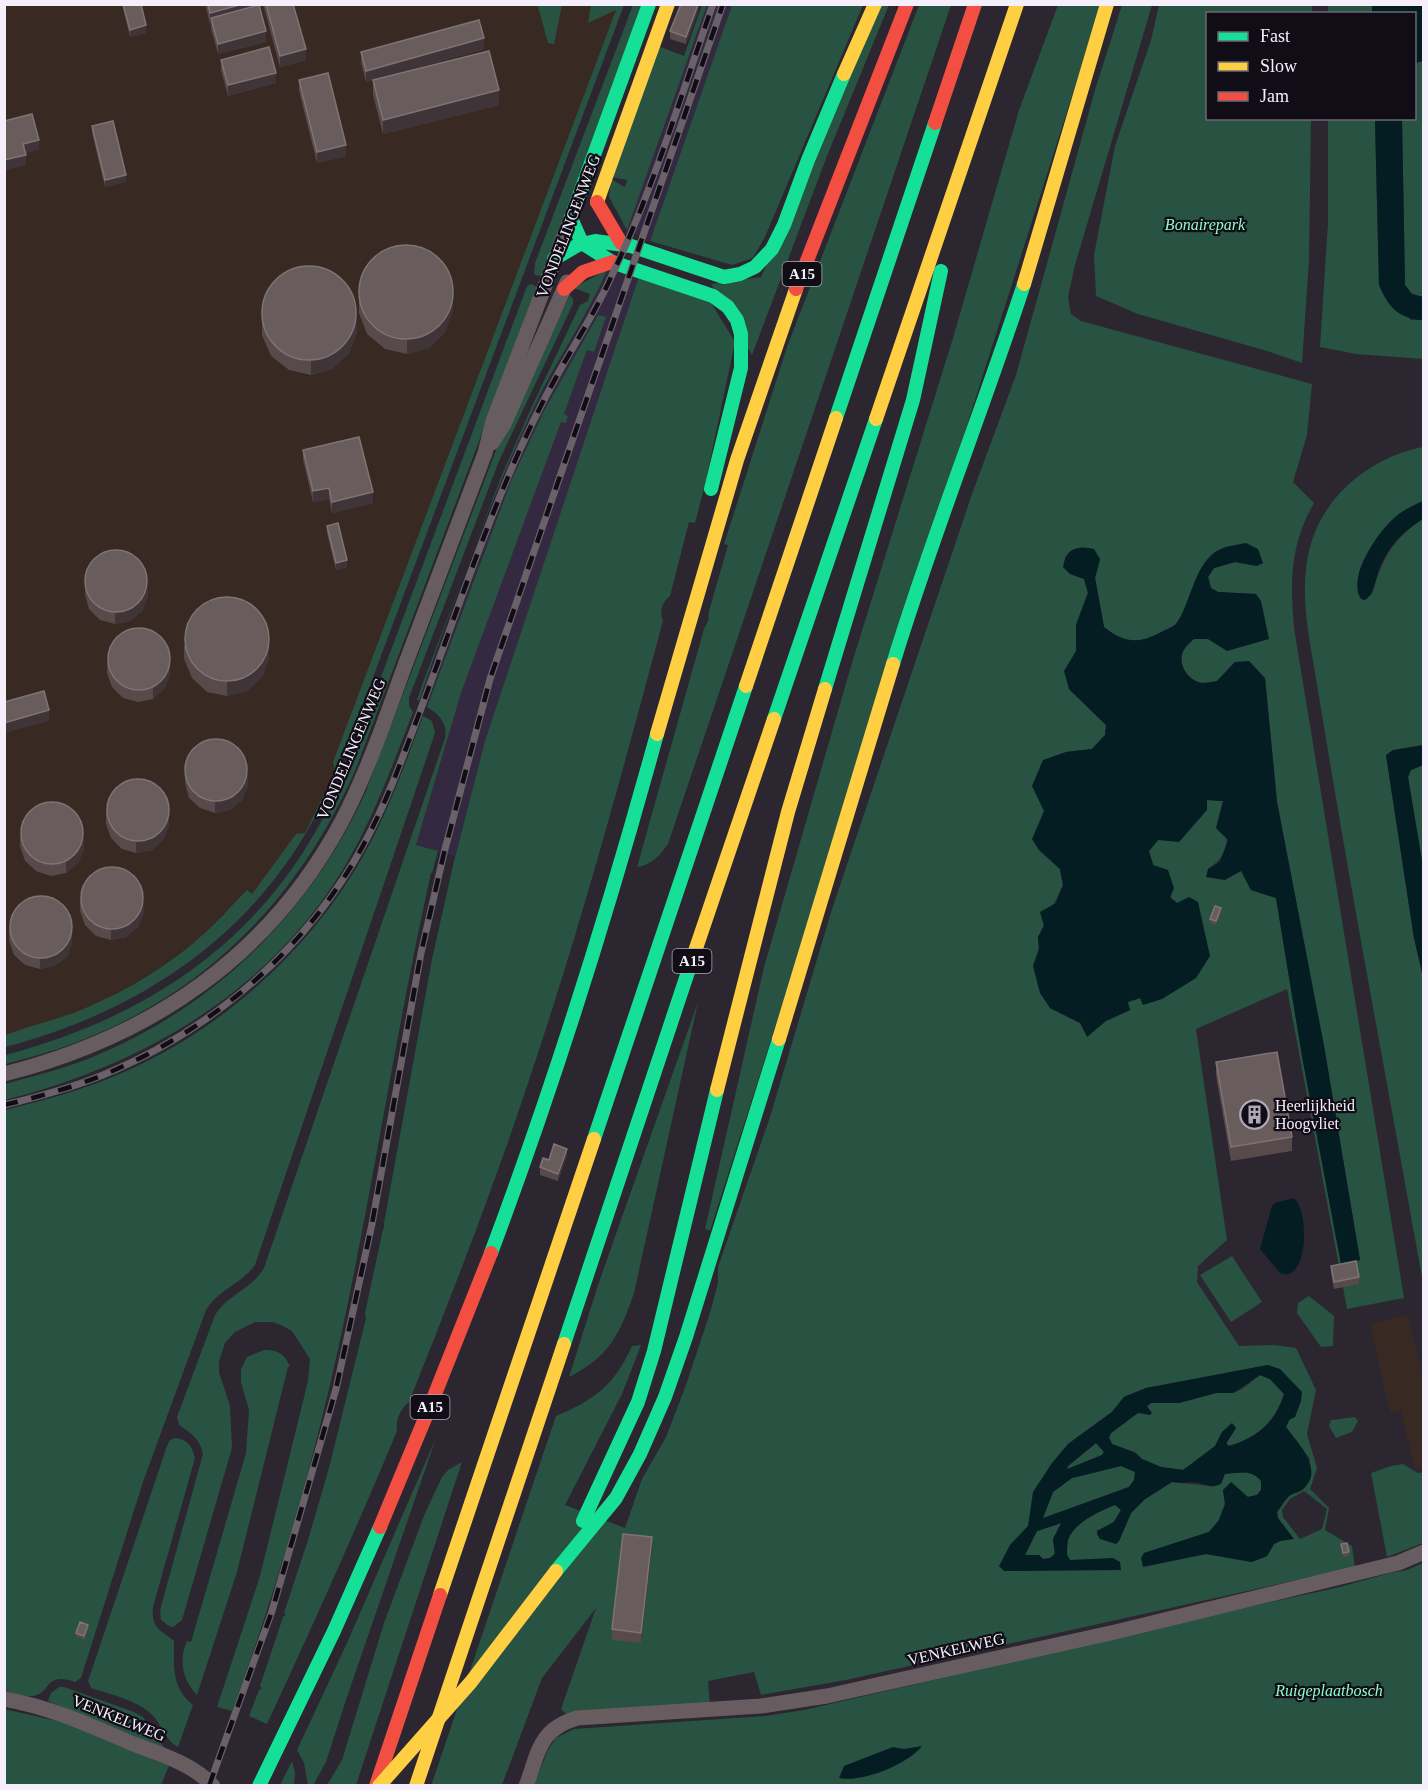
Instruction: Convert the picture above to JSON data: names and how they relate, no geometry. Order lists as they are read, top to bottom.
{
  "streets": {
    "main road": ["VONDELINGENWEG", "A15"],
    "street": ["VENKELWEG"]
  },
  "crossings": [
    ["VONDELINGENWEG", "A15"]
  ],
  "parks": ["Bonairepark", "Ruigeplaatbosch"],
  "places": {
    "building": ["Heerlijkheid Hoogvliet"]
  },
  "legend": ["Fast", "Slow", "Jam"]
}
